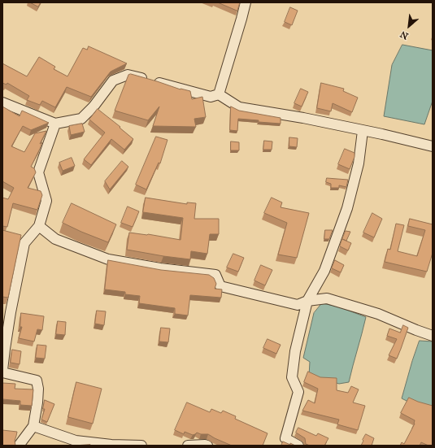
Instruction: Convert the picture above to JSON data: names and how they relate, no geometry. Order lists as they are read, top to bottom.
{
  "north": "bottom left"
}
